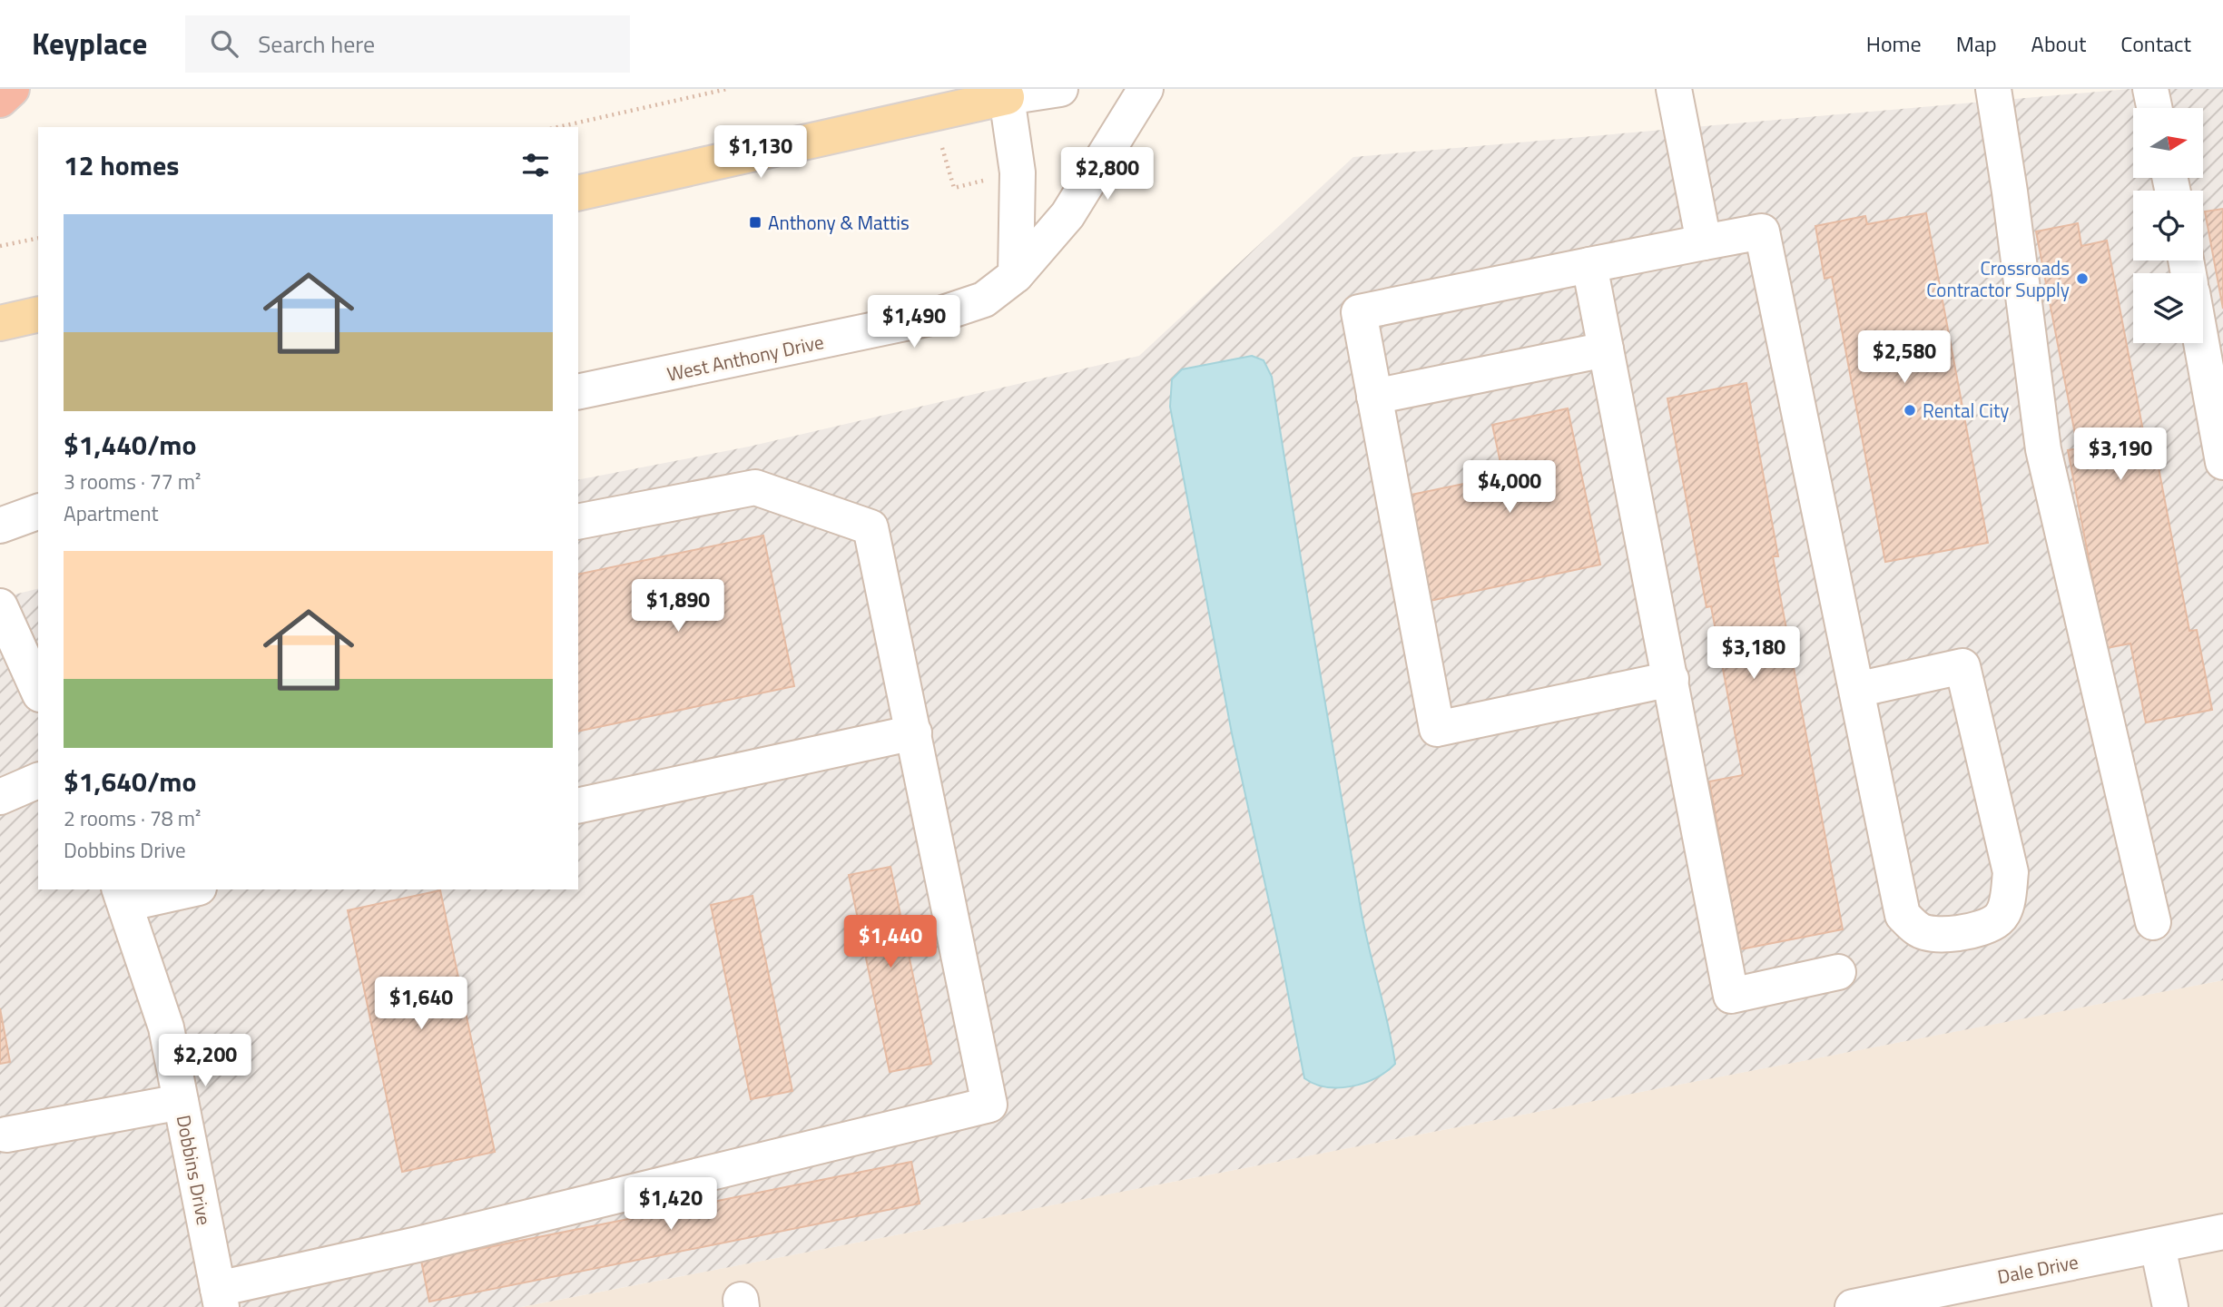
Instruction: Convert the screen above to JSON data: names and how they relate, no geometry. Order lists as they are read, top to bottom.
{
  "streets": {
    "street": ["West Anthony Drive", "Dobbins Drive", "Dale Drive"]
  },
  "places": {
    "transit": ["Anthony & Mattis"],
    "other": ["Crossroads Contractor Supply", "Rental City"]
  },
  "north": "right",
  "page": {
    "header": "Keyplace",
    "search": "Search here",
    "nav": [
      "Home",
      "Map",
      "About",
      "Contact"
    ],
    "price": [
      "$1,130",
      "$2,800",
      "$1,490",
      "$2,580",
      "$3,190",
      "$4,000",
      "$1,890",
      "$3,180",
      "$1,440",
      "$1,640",
      "$2,200",
      "$1,420"
    ],
    "heading": "12 homes",
    "list": [
      {
        "name": "$1,440/mo",
        "note": "3 rooms · 77 m² · Apartment"
      },
      {
        "name": "$1,640/mo",
        "note": "2 rooms · 78 m² · Dobbins Drive"
      }
    ]
  }
}
